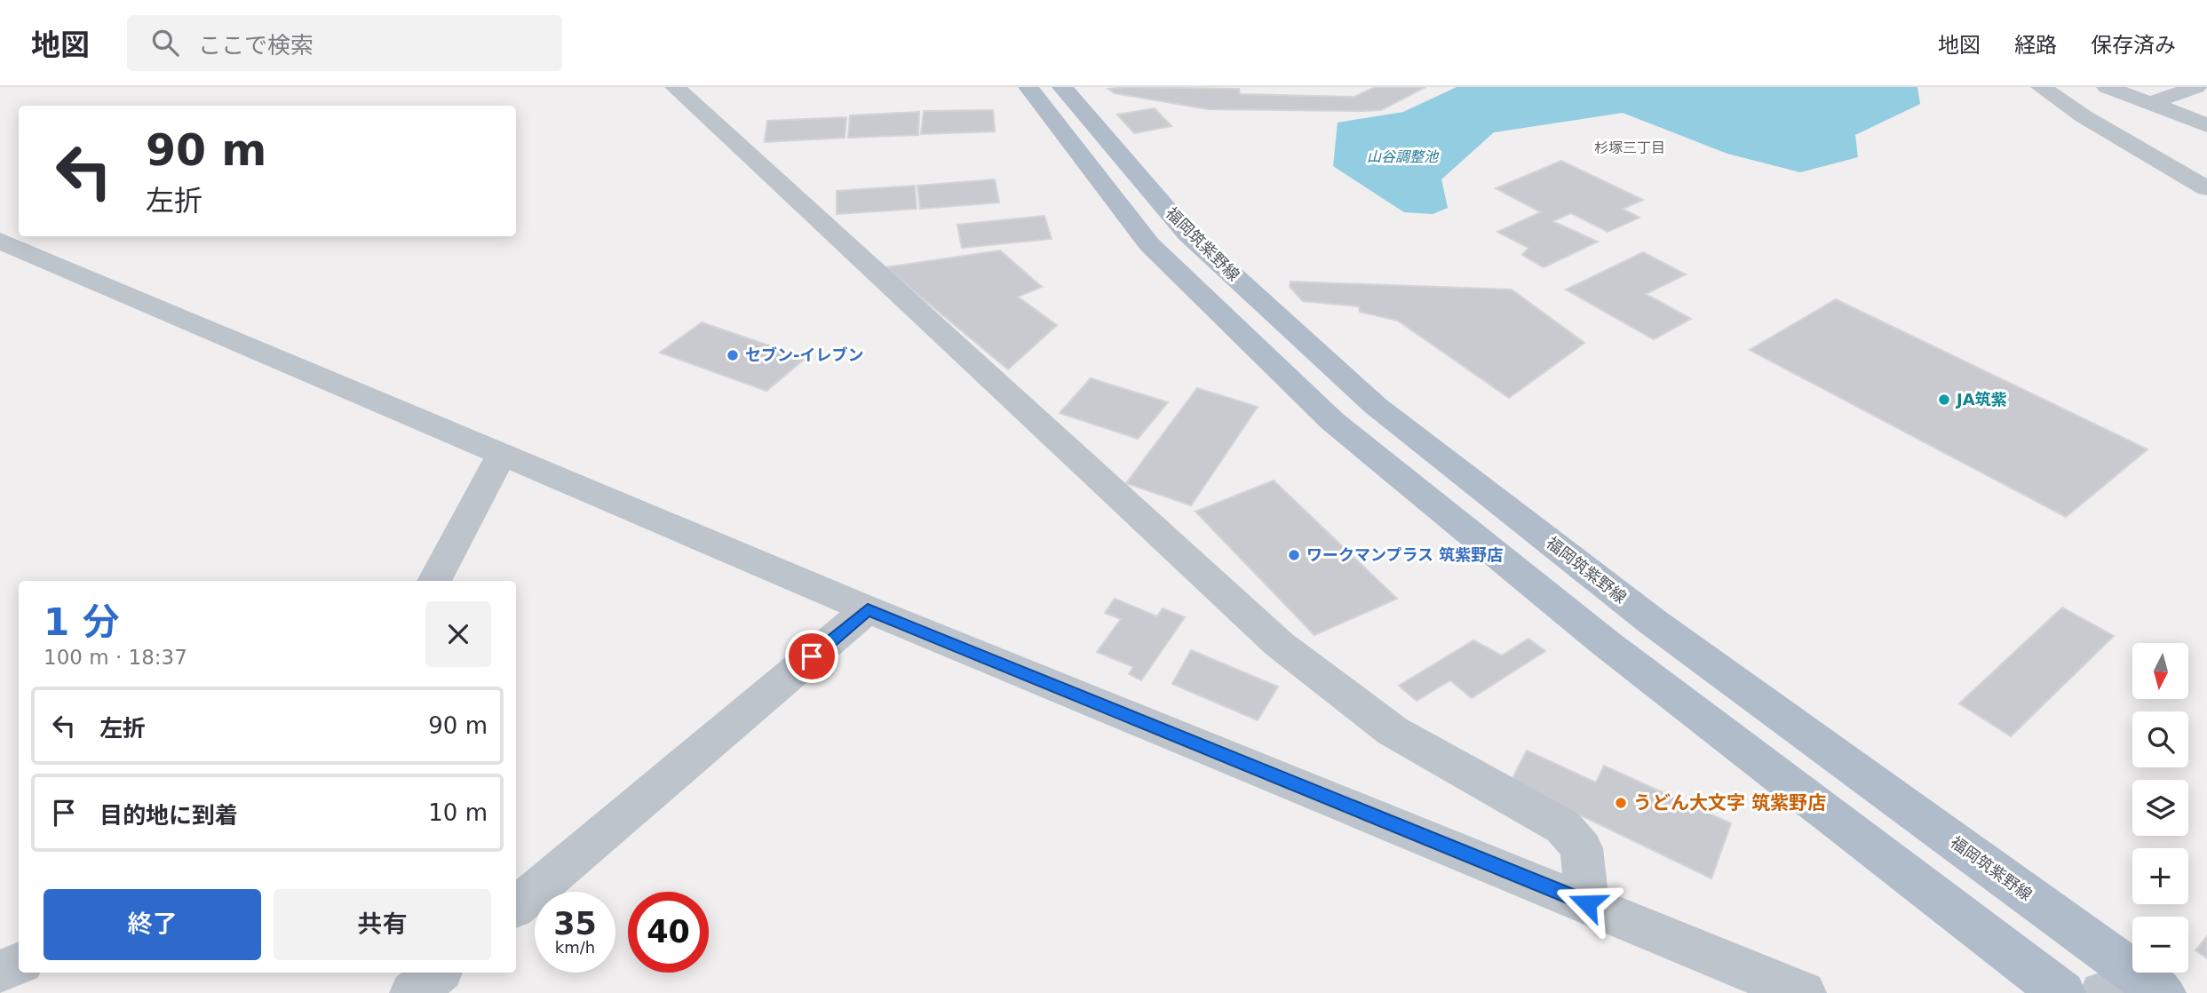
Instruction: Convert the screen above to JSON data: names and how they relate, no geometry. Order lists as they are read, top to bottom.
{
  "streets": {
    "main road": ["福岡筑紫野線"]
  },
  "districts": ["杉塚三丁目"],
  "water": ["山谷調整池"],
  "places": [
    "セブン-イレブン",
    "JA筑紫",
    "ワークマンプラス 筑紫野店",
    "うどん大文字 筑紫野店"
  ],
  "north": "bottom",
  "page": {
    "header": "地図",
    "search": "ここで検索",
    "nav": ["地図", "経路", "保存済み"],
    "turn": ["90 m", "左折"],
    "heading": ["1 分", "100 m · 18:37"],
    "map_buttons": ["+", "−"],
    "list": [
      {
        "name": "左折",
        "value": "90 m"
      },
      {
        "name": "目的地に到着",
        "value": "10 m"
      }
    ],
    "buttons": ["終了", "共有"],
    "speed": "35 km/h",
    "limit": "40"
  }
}
